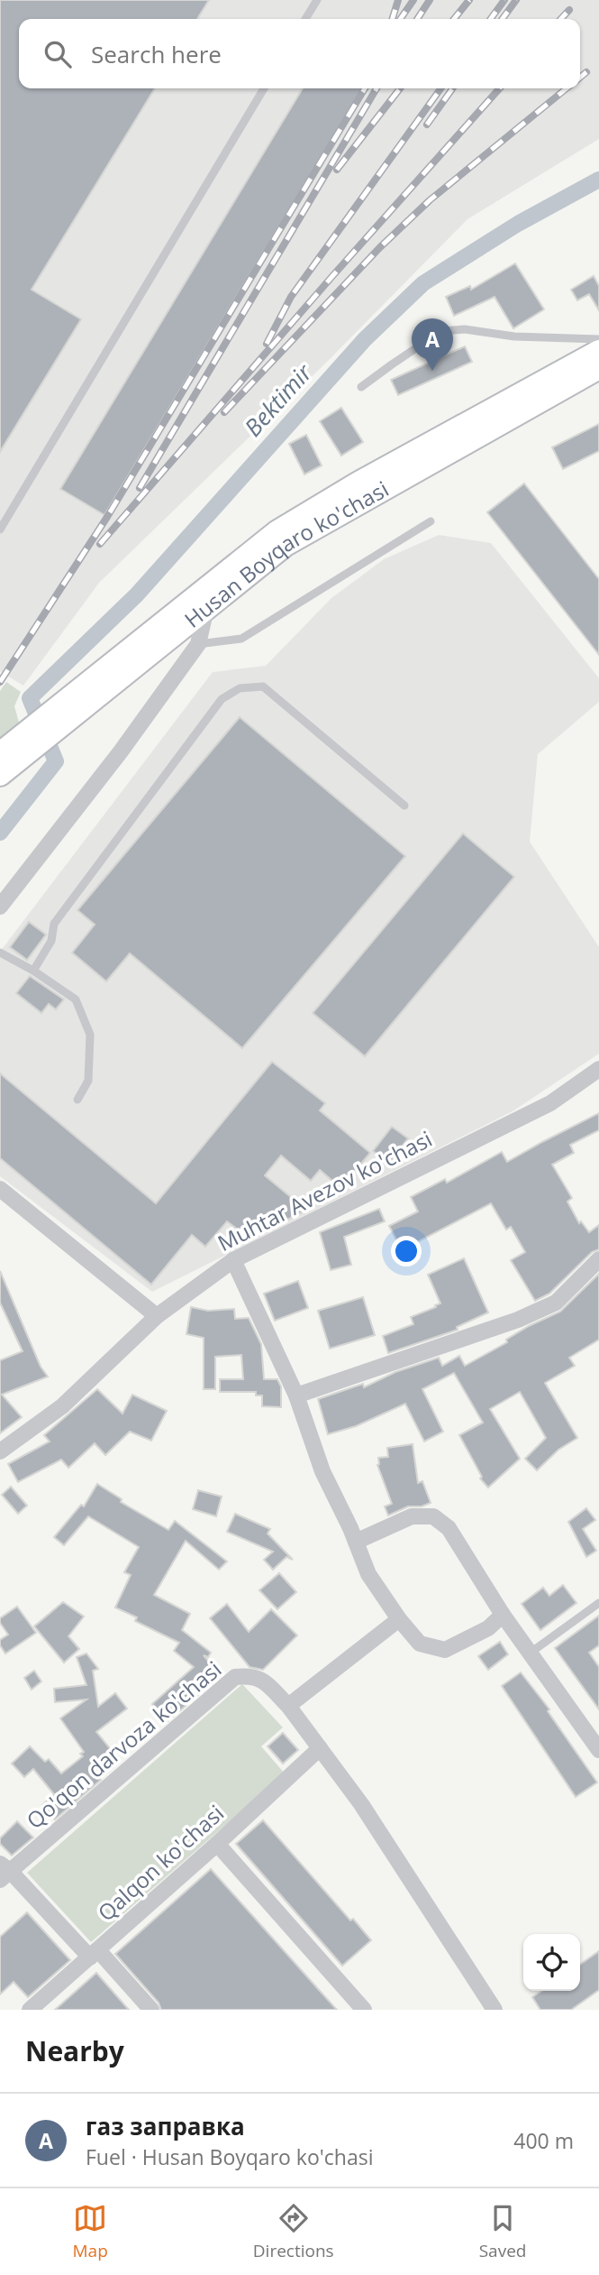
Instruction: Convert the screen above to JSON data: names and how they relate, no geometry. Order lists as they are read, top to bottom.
{
  "streets": {
    "main road": ["Husan Boyqaro ko'chasi"],
    "street": ["Muhtar Avezov ko'chasi", "Qo'qon darvoza ko'chasi", "Qalqon ko'chasi"]
  },
  "crossings": [
    ["Qo'qon darvoza ko'chasi", "Qalqon ko'chasi"]
  ],
  "water": ["Bektimir"],
  "page": {
    "search": "Search here",
    "pins": "A",
    "heading": "Nearby",
    "list": [
      {
        "mark": "A",
        "name": "газ заправка",
        "note": "Fuel · Husan Boyqaro ko'chasi",
        "value": "400 m"
      }
    ],
    "nav": ["Map", "Directions", "Saved"]
  }
}
